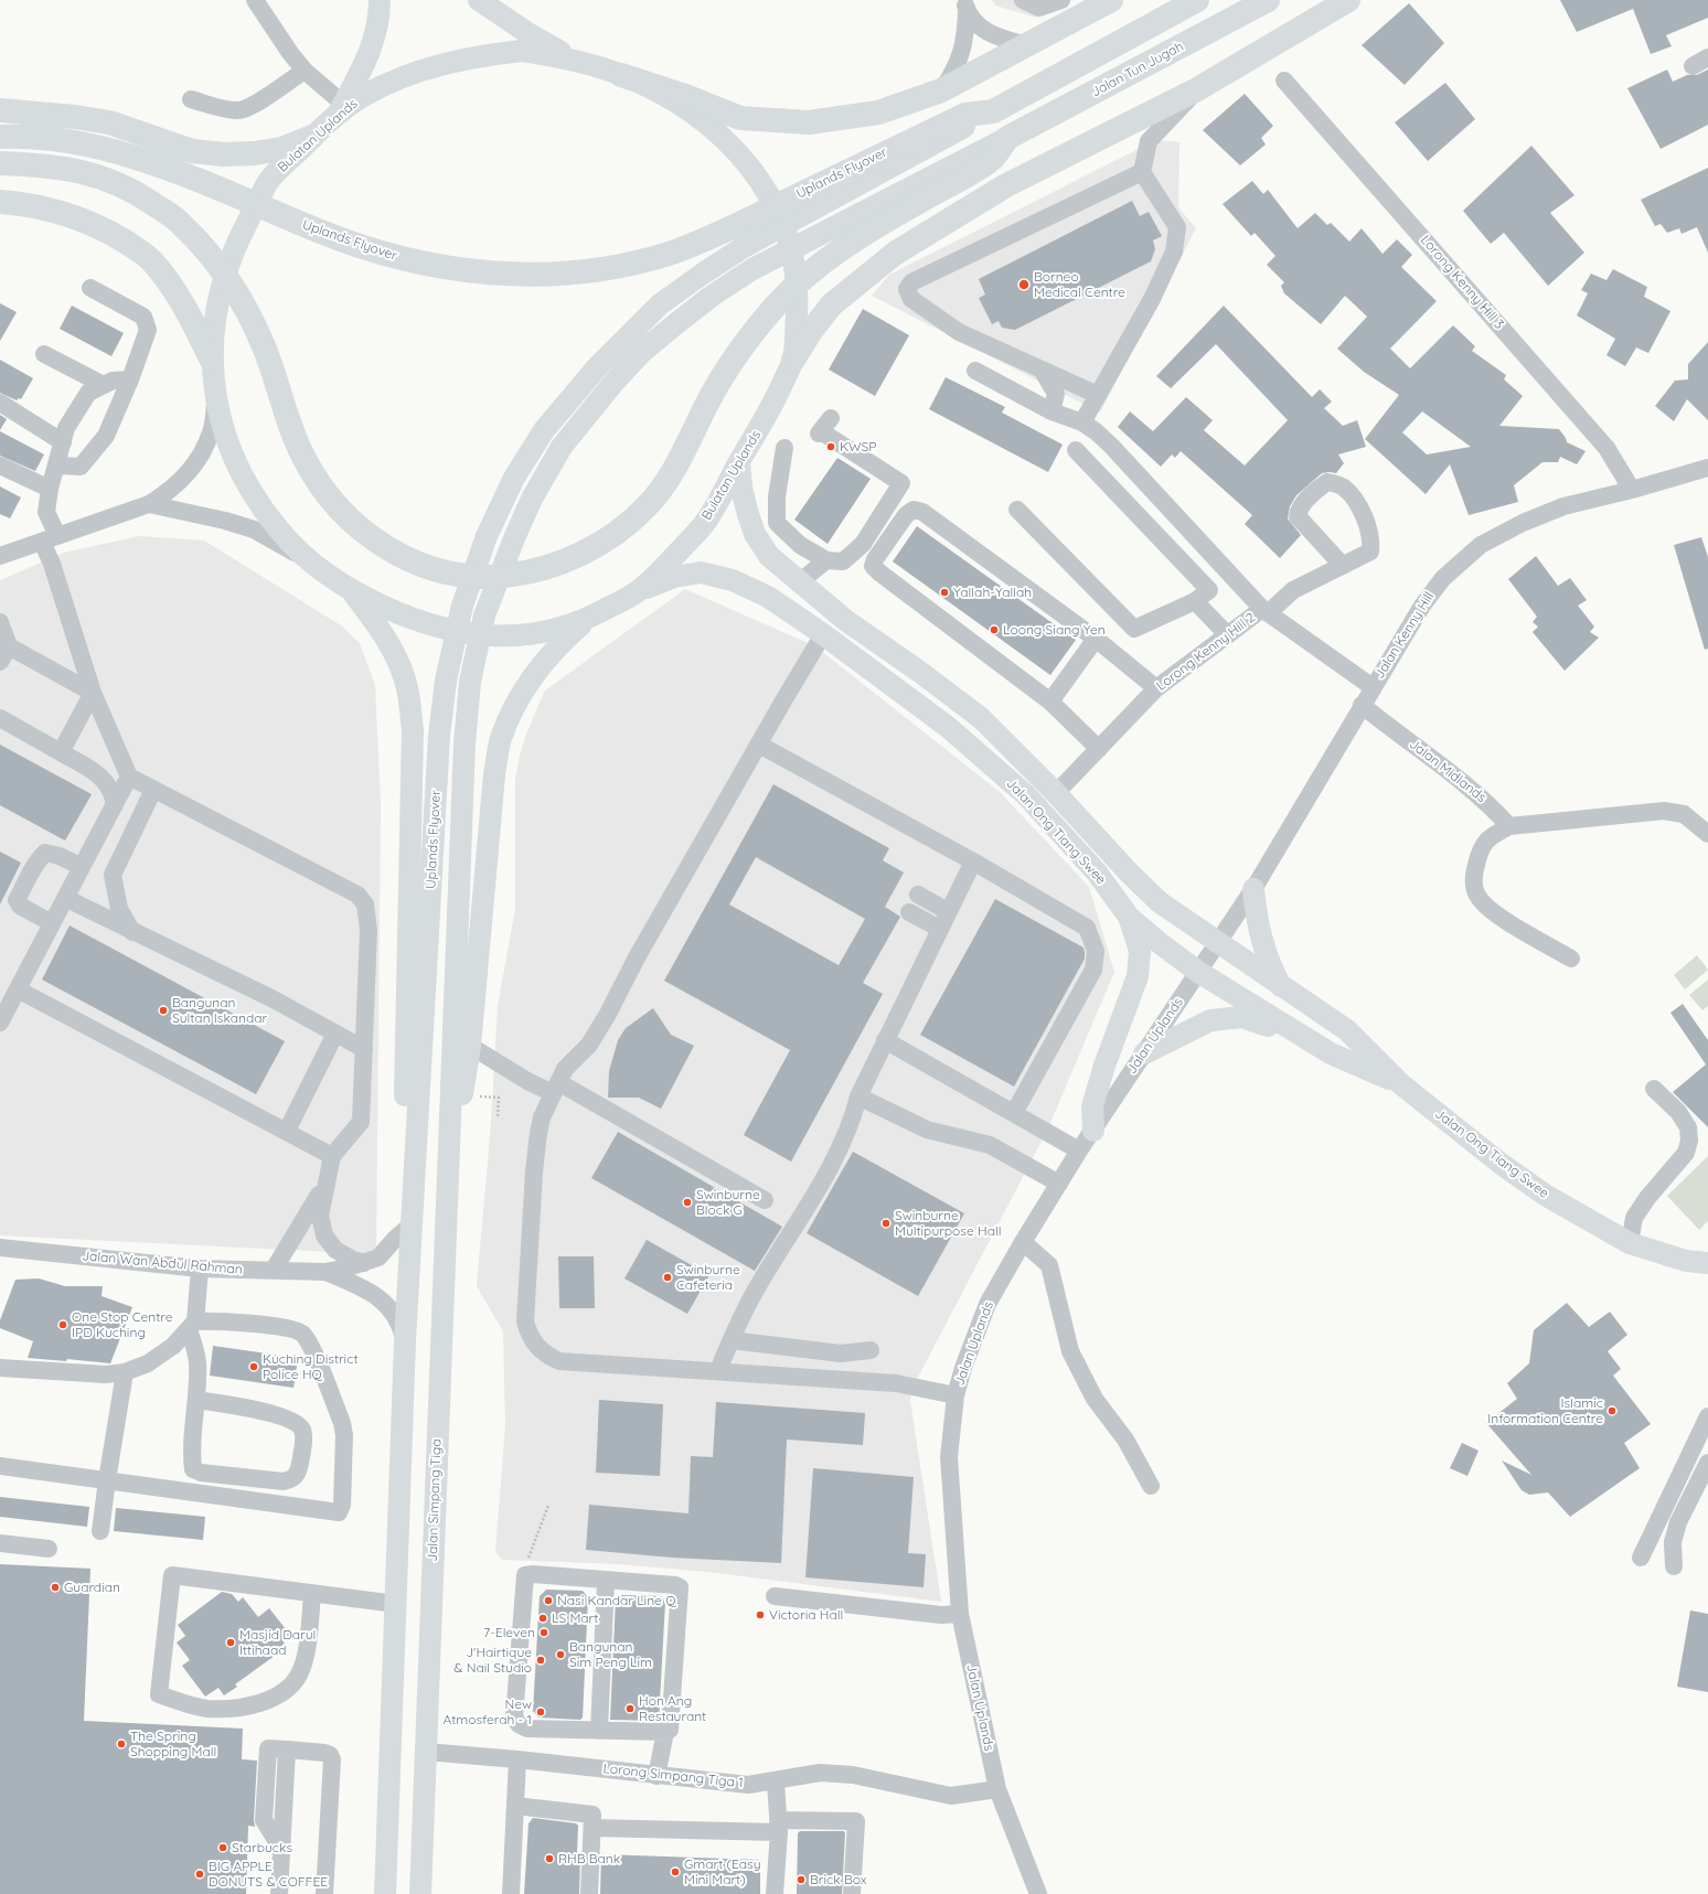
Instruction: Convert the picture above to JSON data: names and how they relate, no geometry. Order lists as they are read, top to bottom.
{
  "streets": {
    "highway": ["Jalan Tun Jugah", "Uplands Flyover"],
    "main road": ["Bulatan Uplands", "Jalan Ong Tiang Swee", "Jalan Simpang Tiga"],
    "street": [
      "Lorong Kenny Hill 3",
      "Jalan Kenny Hill",
      "Lorong Kenny Hill 2",
      "Jalan Midlands",
      "Jalan Uplands",
      "Jalan Wan Abdul Rahman",
      "Lorong Simpang Tiga 1"
    ]
  },
  "crossings": [
    ["Jalan Tun Jugah", "Uplands Flyover"],
    ["Bulatan Uplands", "Jalan Ong Tiang Swee"],
    ["Uplands Flyover", "Jalan Simpang Tiga"],
    ["Lorong Kenny Hill 3", "Jalan Kenny Hill"],
    ["Jalan Kenny Hill", "Lorong Kenny Hill 2"],
    ["Jalan Kenny Hill", "Jalan Midlands"],
    ["Jalan Kenny Hill", "Jalan Ong Tiang Swee"],
    ["Jalan Kenny Hill", "Jalan Uplands"],
    ["Lorong Kenny Hill 2", "Jalan Ong Tiang Swee"],
    ["Jalan Ong Tiang Swee", "Jalan Uplands"],
    ["Jalan Uplands", "Lorong Simpang Tiga 1"],
    ["Jalan Simpang Tiga", "Lorong Simpang Tiga 1"]
  ],
  "places": [
    "Borneo Medical Centre",
    "KWSP",
    "Yallah-Yallah",
    "Loong Siang Yen",
    "Bangunan Sultan Iskandar",
    "Swinburne Block G",
    "Swinburne Multipurpose Hall",
    "Swinburne Cafeteria",
    "One Stop Centre IPD Kuching",
    "Kuching District Police HQ",
    "Islamic Information Centre",
    "Guardian",
    "Nasi Kandar Line Q",
    "Victoria Hall",
    "LS Mart",
    "7-Eleven",
    "Masjid Darul Ittihaad",
    "Bangunan Sim Peng Lim",
    "J'Hairtique & Nail Studio",
    "Hon Ang Restaurant",
    "New Atmosferah - 1",
    "The Spring Shopping Mall",
    "Starbucks",
    "RHB Bank",
    "Gmart (Easy Mini Mart)",
    "BIG APPLE DONUTS & COFFEE",
    "Brick Box"
  ]
}
